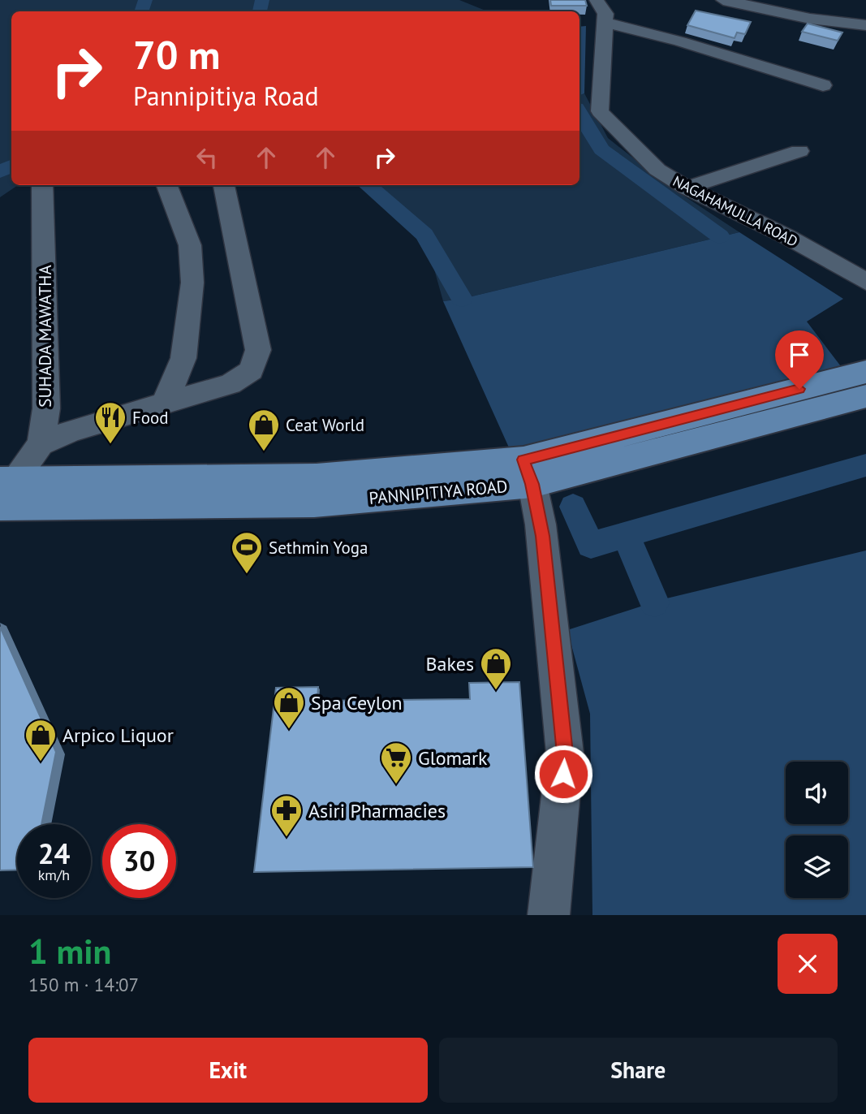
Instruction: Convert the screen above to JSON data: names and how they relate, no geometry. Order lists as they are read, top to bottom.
{
  "streets": {
    "main road": ["PANNIPITIYA ROAD"],
    "street": ["NAGAHAMULLA ROAD", "SUHADA MAWATHA"]
  },
  "crossings": [
    ["SUHADA MAWATHA", "PANNIPITIYA ROAD"]
  ],
  "places": {
    "restaurant": ["Food"],
    "shop": [
      "Ceat World",
      "Bakes",
      "Spa Ceylon",
      "Arpico Liquor"
    ],
    "sports": ["Sethmin Yoga"],
    "supermarket": ["Glomark"],
    "pharmacy": ["Asiri Pharmacies"]
  },
  "page": {
    "turn": ["70 m", "Pannipitiya Road"],
    "speed": "24 km/h",
    "limit": "30",
    "heading": ["1 min", "150 m · 14:07"],
    "buttons": ["Exit", "Share"]
  }
}
